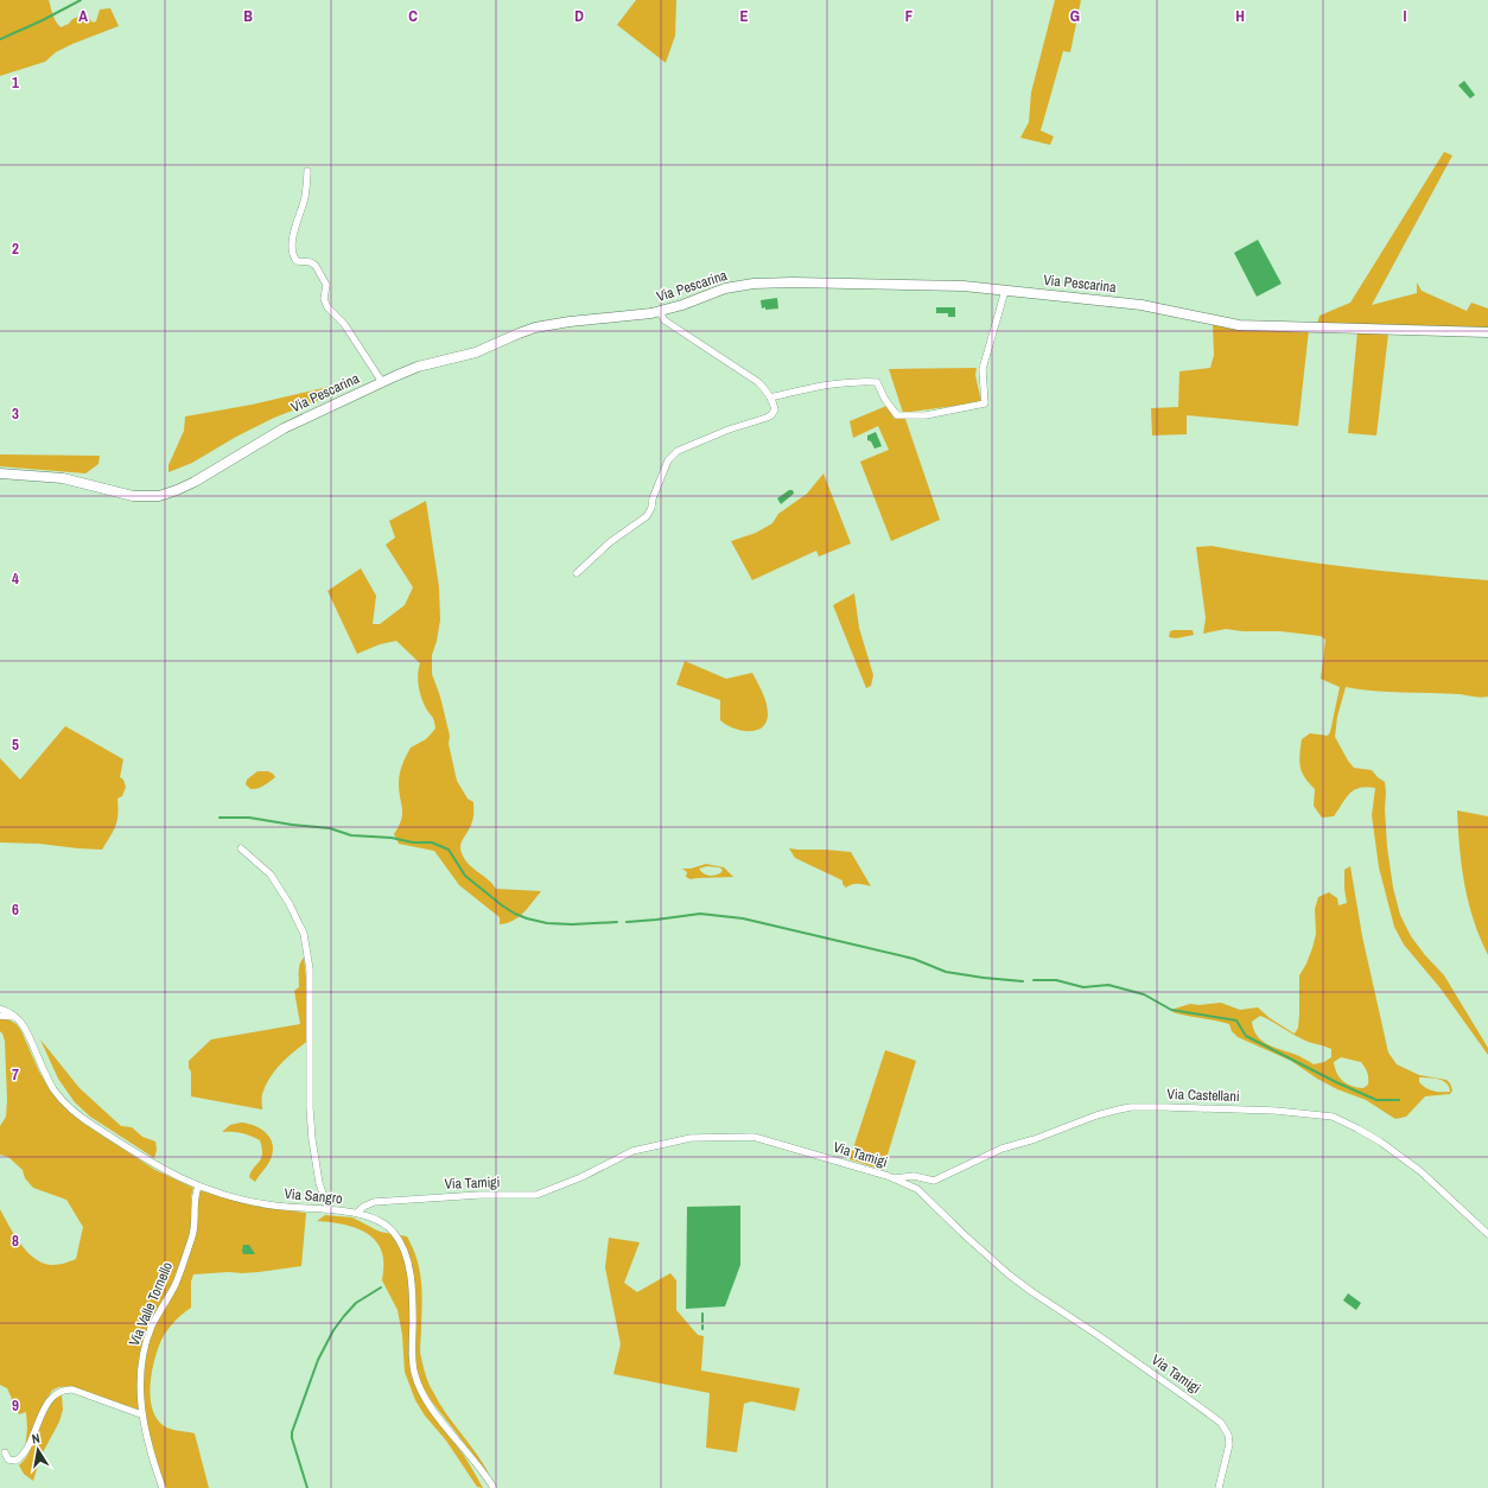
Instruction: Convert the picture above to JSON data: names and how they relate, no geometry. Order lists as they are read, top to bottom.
{
  "streets": {
    "street": [
      "Via Pescarina",
      "Via Castellani",
      "Via Tamigi",
      "Via Sangro",
      "Via Valle Tornello"
    ]
  },
  "crossings": [
    ["Via Castellani", "Via Tamigi"],
    ["Via Tamigi", "Via Sangro"],
    ["Via Sangro", "Via Valle Tornello"]
  ],
  "north": "top",
  "grid": {
    "columns": [
      "A",
      "B",
      "C",
      "D",
      "E",
      "F",
      "G",
      "H",
      "I"
    ],
    "rows": [
      "1",
      "2",
      "3",
      "4",
      "5",
      "6",
      "7",
      "8",
      "9"
    ]
  }
}
